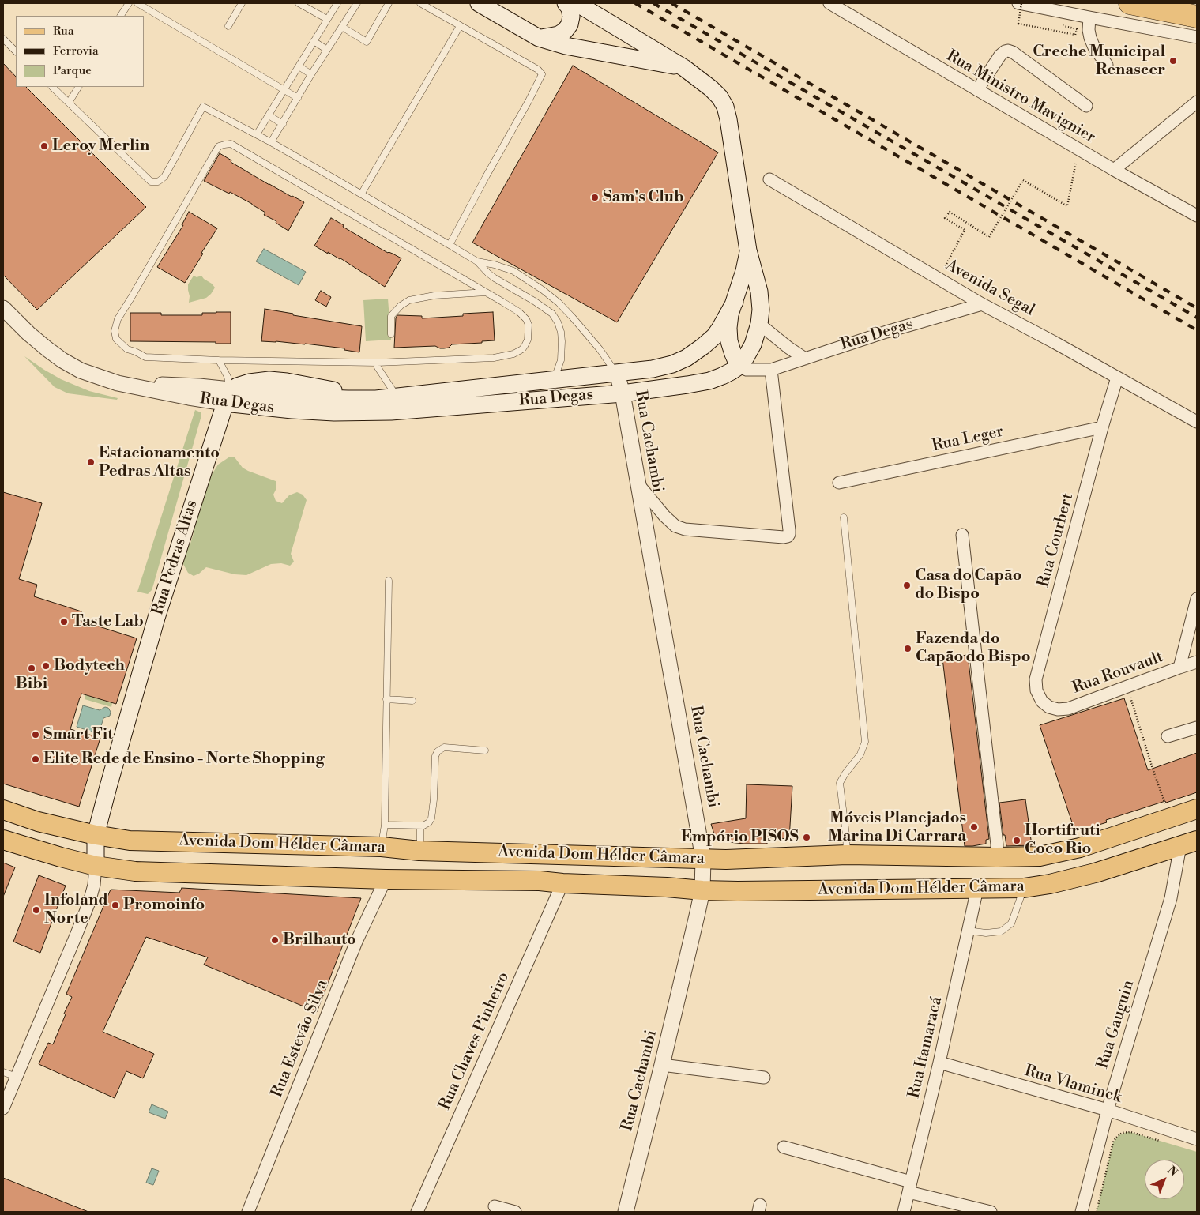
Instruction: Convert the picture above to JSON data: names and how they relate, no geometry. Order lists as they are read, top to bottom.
{
  "streets": {
    "main road": ["Rua Degas", "Rua Pedras Altas", "Avenida Dom Hélder Câmara"],
    "street": [
      "Rua Ministro Mavignier",
      "Avenida Segal",
      "Rua Leger",
      "Rua Cachambi",
      "Rua Courbert",
      "Rua Rouvault",
      "Rua Gauguin",
      "Rua Estevão Silva",
      "Rua Chaves Pinheiro",
      "Rua Itamaracá",
      "Rua Vlaminck"
    ]
  },
  "crossings": [
    ["Avenida Segal", "Rua Degas"],
    ["Avenida Segal", "Rua Courbert"],
    ["Rua Degas", "Rua Cachambi"],
    ["Rua Degas", "Rua Pedras Altas"],
    ["Rua Leger", "Rua Courbert"],
    ["Rua Cachambi", "Avenida Dom Hélder Câmara"],
    ["Rua Courbert", "Rua Rouvault"],
    ["Rua Pedras Altas", "Avenida Dom Hélder Câmara"],
    ["Avenida Dom Hélder Câmara", "Rua Gauguin"],
    ["Avenida Dom Hélder Câmara", "Rua Estevão Silva"],
    ["Avenida Dom Hélder Câmara", "Rua Chaves Pinheiro"],
    ["Avenida Dom Hélder Câmara", "Rua Itamaracá"],
    ["Rua Gauguin", "Rua Vlaminck"],
    ["Rua Itamaracá", "Rua Vlaminck"]
  ],
  "places": [
    "Creche Municipal Renascer",
    "Leroy Merlin",
    "Sam's Club",
    "Estacionamento Pedras Altas",
    "Casa do Capão do Bispo",
    "Taste Lab",
    "Fazenda do Capão do Bispo",
    "Bodytech",
    "Bibi",
    "Smart Fit",
    "Elite Rede de Ensino - Norte Shopping",
    "Móveis Planejados Marina Di Carrara",
    "Empório PISOS",
    "Hortifruti Coco Rio",
    "Promoinfo",
    "Infoland Norte",
    "Brilhauto"
  ],
  "legend": ["Rua", "Ferrovia", "Parque"],
  "north": "top right"
}
